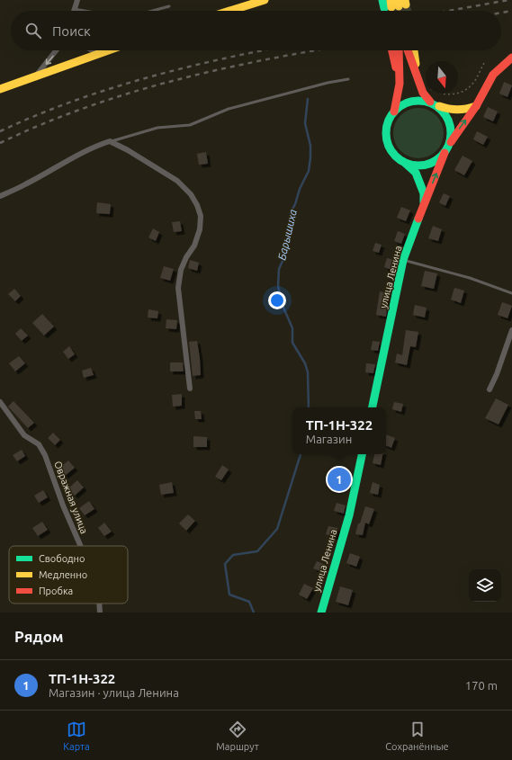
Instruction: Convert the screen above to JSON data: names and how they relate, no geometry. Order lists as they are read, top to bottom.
{
  "streets": {
    "main road": ["улица Ленина"],
    "street": ["Овражная улица"]
  },
  "water": ["Барышиха"],
  "legend": ["Свободно", "Медленно", "Пробка"],
  "north": "bottom",
  "page": {
    "search": "Поиск",
    "popup": ["ТП-1Н-322", "Магазин"],
    "pins": "1",
    "heading": "Рядом",
    "list": [
      {
        "mark": "1",
        "name": "ТП-1Н-322",
        "note": "Магазин · улица Ленина",
        "value": "170 m"
      }
    ],
    "nav": ["Карта", "Маршрут", "Сохранённые"]
  }
}
